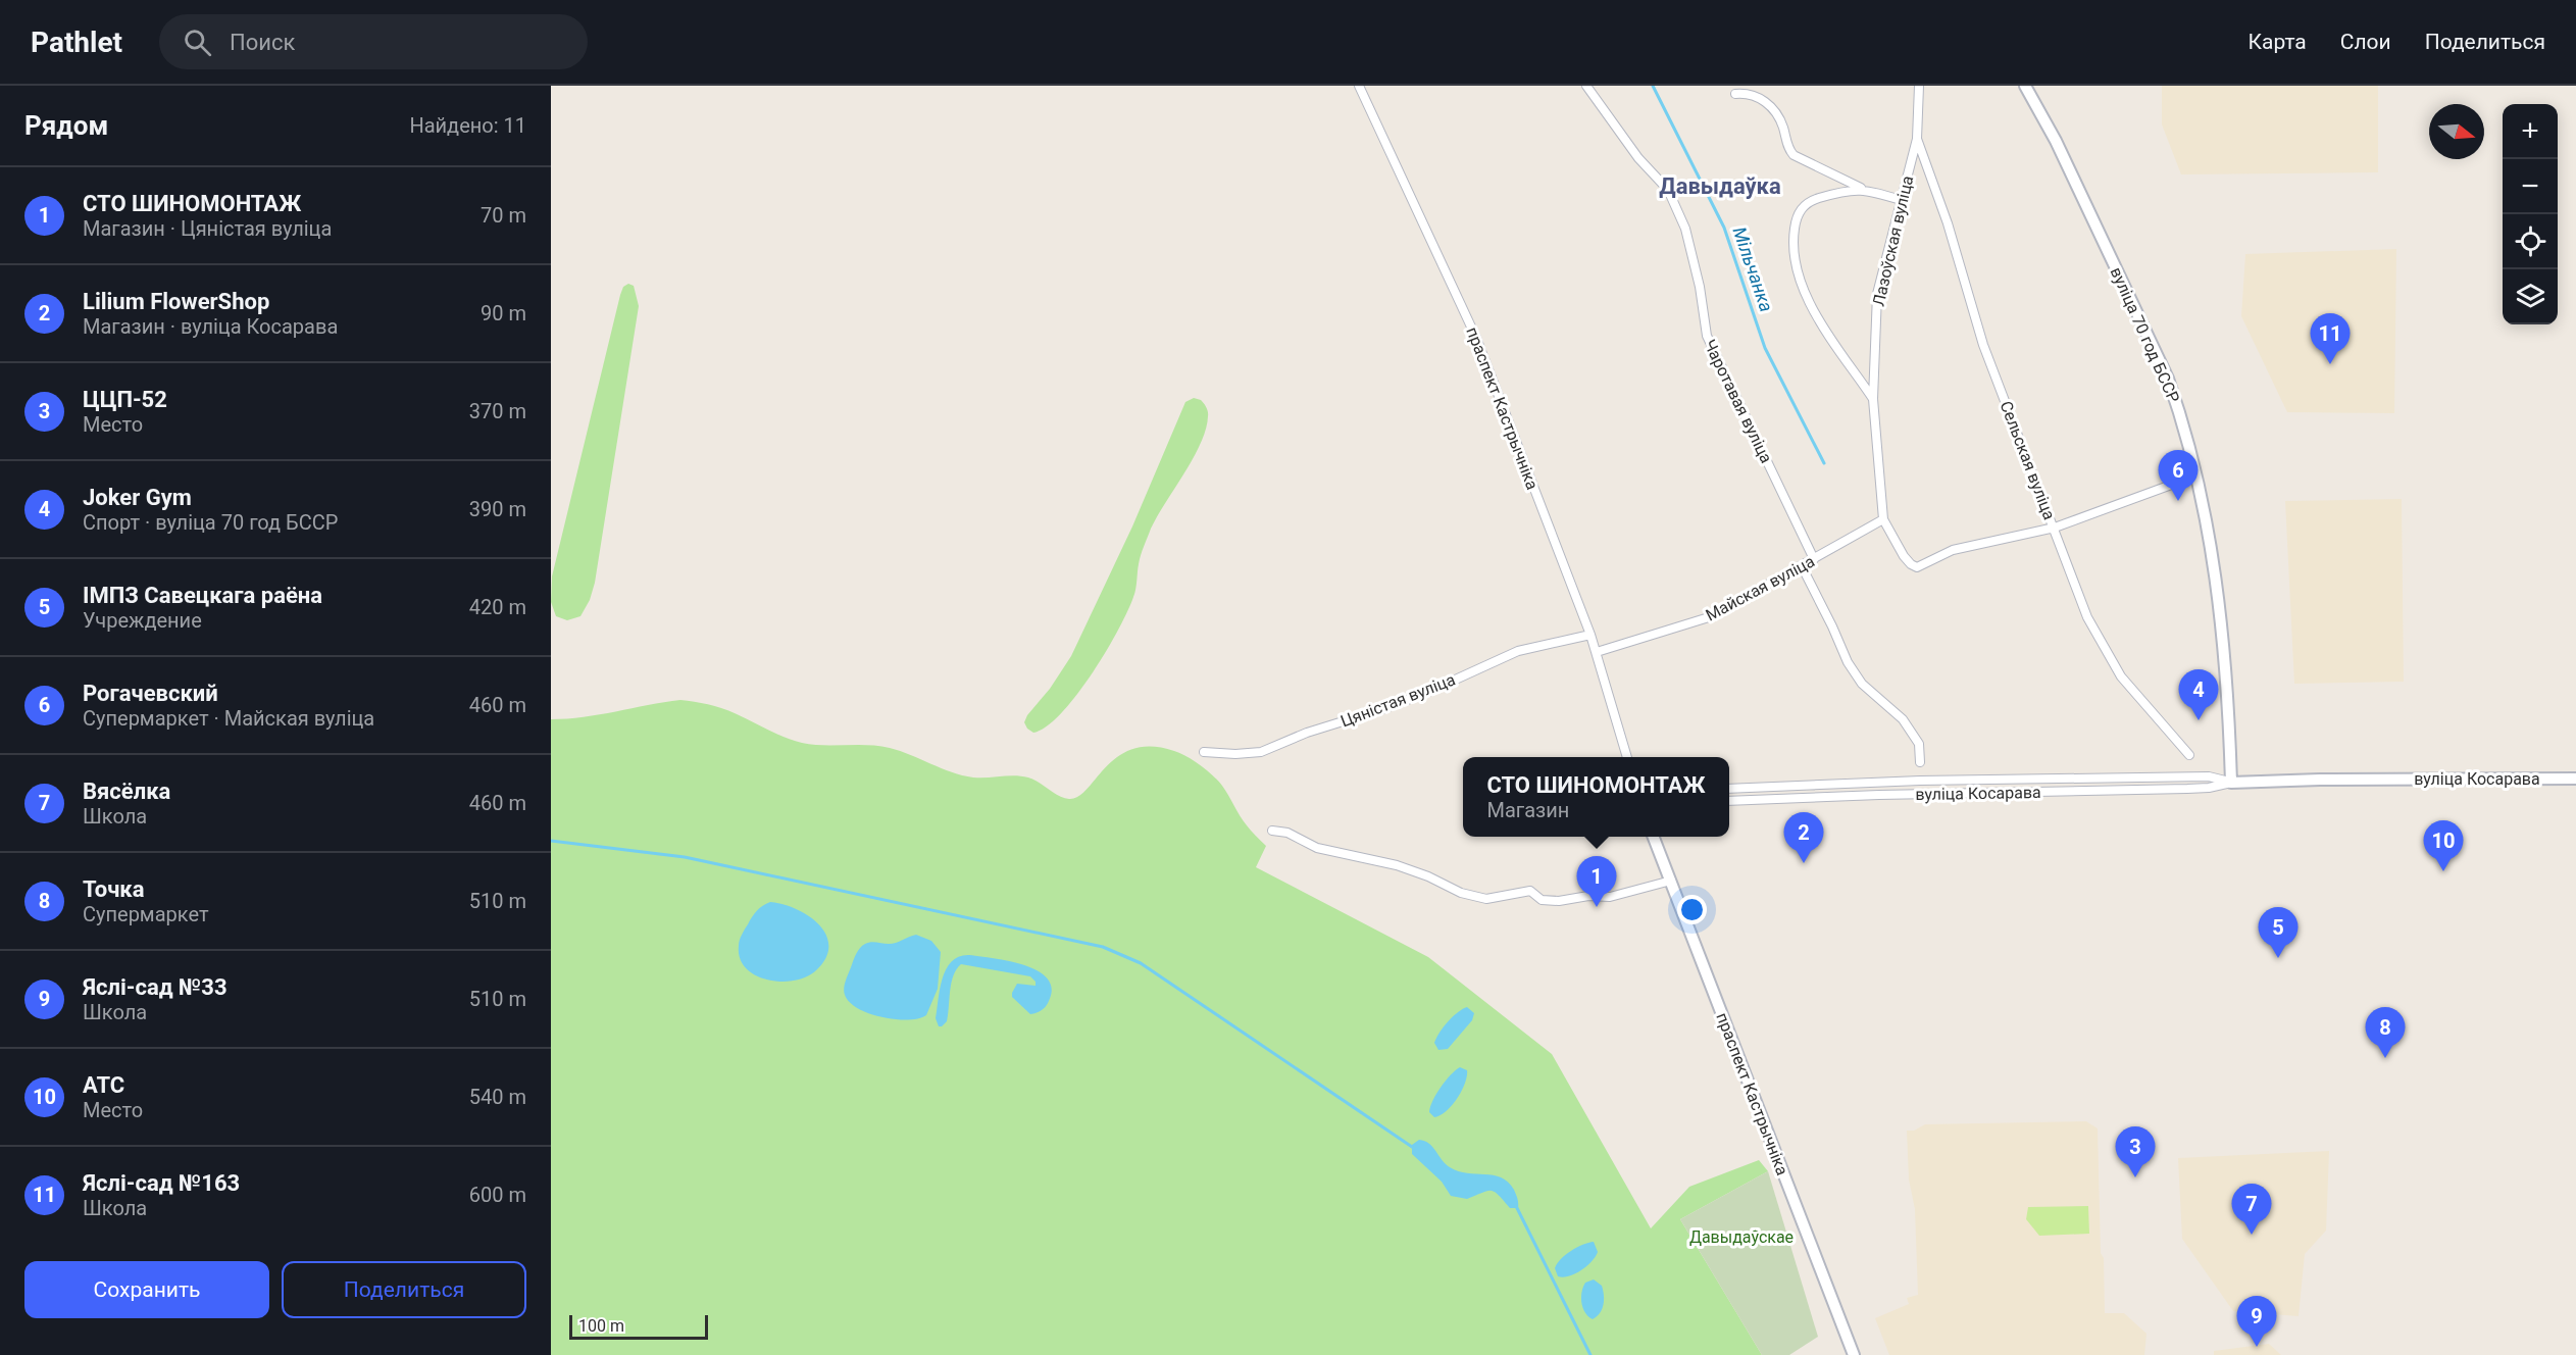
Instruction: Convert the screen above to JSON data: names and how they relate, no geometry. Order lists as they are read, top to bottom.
{
  "streets": {
    "main road": ["вуліца 70 год БССР", "праспект Кастрычніка", "вуліца Косарава"],
    "street": [
      "Лазоўская вуліца",
      "Чаротавая вуліца",
      "Сельская вуліца",
      "Майская вуліца",
      "Цяністая вуліца"
    ]
  },
  "crossings": [
    ["Лазоўская вуліца", "Сельская вуліца"],
    ["Лазоўская вуліца", "Майская вуліца"],
    ["вуліца 70 год БССР", "вуліца Косарава"],
    ["Чаротавая вуліца", "Майская вуліца"],
    ["праспект Кастрычніка", "Майская вуліца"],
    ["праспект Кастрычніка", "Цяністая вуліца"]
  ],
  "districts": ["Давыдаўка"],
  "water": ["Мільчанка"],
  "parks": ["Давыдаўскае"],
  "scale_bar": "100 m",
  "north": "right",
  "page": {
    "header": "Pathlet",
    "search": "Поиск",
    "nav": ["Карта", "Слои", "Поделиться"],
    "heading": ["Рядом", "Найдено: 11"],
    "map_buttons": ["+", "−"],
    "list": [
      {
        "mark": "1",
        "name": "СТО ШИНОМОНТАЖ",
        "note": "Магазин · Цяністая вуліца",
        "value": "70 m"
      },
      {
        "mark": "2",
        "name": "Lilium FlowerShop",
        "note": "Магазин · вуліца Косарава",
        "value": "90 m"
      },
      {
        "mark": "3",
        "name": "ЦЦП-52",
        "note": "Место",
        "value": "370 m"
      },
      {
        "mark": "4",
        "name": "Joker Gym",
        "note": "Спорт · вуліца 70 год БССР",
        "value": "390 m"
      },
      {
        "mark": "5",
        "name": "ІМПЗ Савецкага раёна",
        "note": "Учреждение",
        "value": "420 m"
      },
      {
        "mark": "6",
        "name": "Рогачевский",
        "note": "Супермаркет · Майская вуліца",
        "value": "460 m"
      },
      {
        "mark": "7",
        "name": "Вясёлка",
        "note": "Школа",
        "value": "460 m"
      },
      {
        "mark": "8",
        "name": "Точка",
        "note": "Супермаркет",
        "value": "510 m"
      },
      {
        "mark": "9",
        "name": "Яслі-сад №33",
        "note": "Школа",
        "value": "510 m"
      },
      {
        "mark": "10",
        "name": "АТС",
        "note": "Место",
        "value": "540 m"
      },
      {
        "mark": "11",
        "name": "Яслі-сад №163",
        "note": "Школа",
        "value": "600 m"
      }
    ],
    "pins": [
      "11",
      "6",
      "4",
      "2",
      "10",
      "1",
      "5",
      "8",
      "3",
      "7",
      "9"
    ],
    "popup": ["СТО ШИНОМОНТАЖ", "Магазин"],
    "buttons": ["Сохранить", "Поделиться"],
    "scale": "100 m"
  }
}
